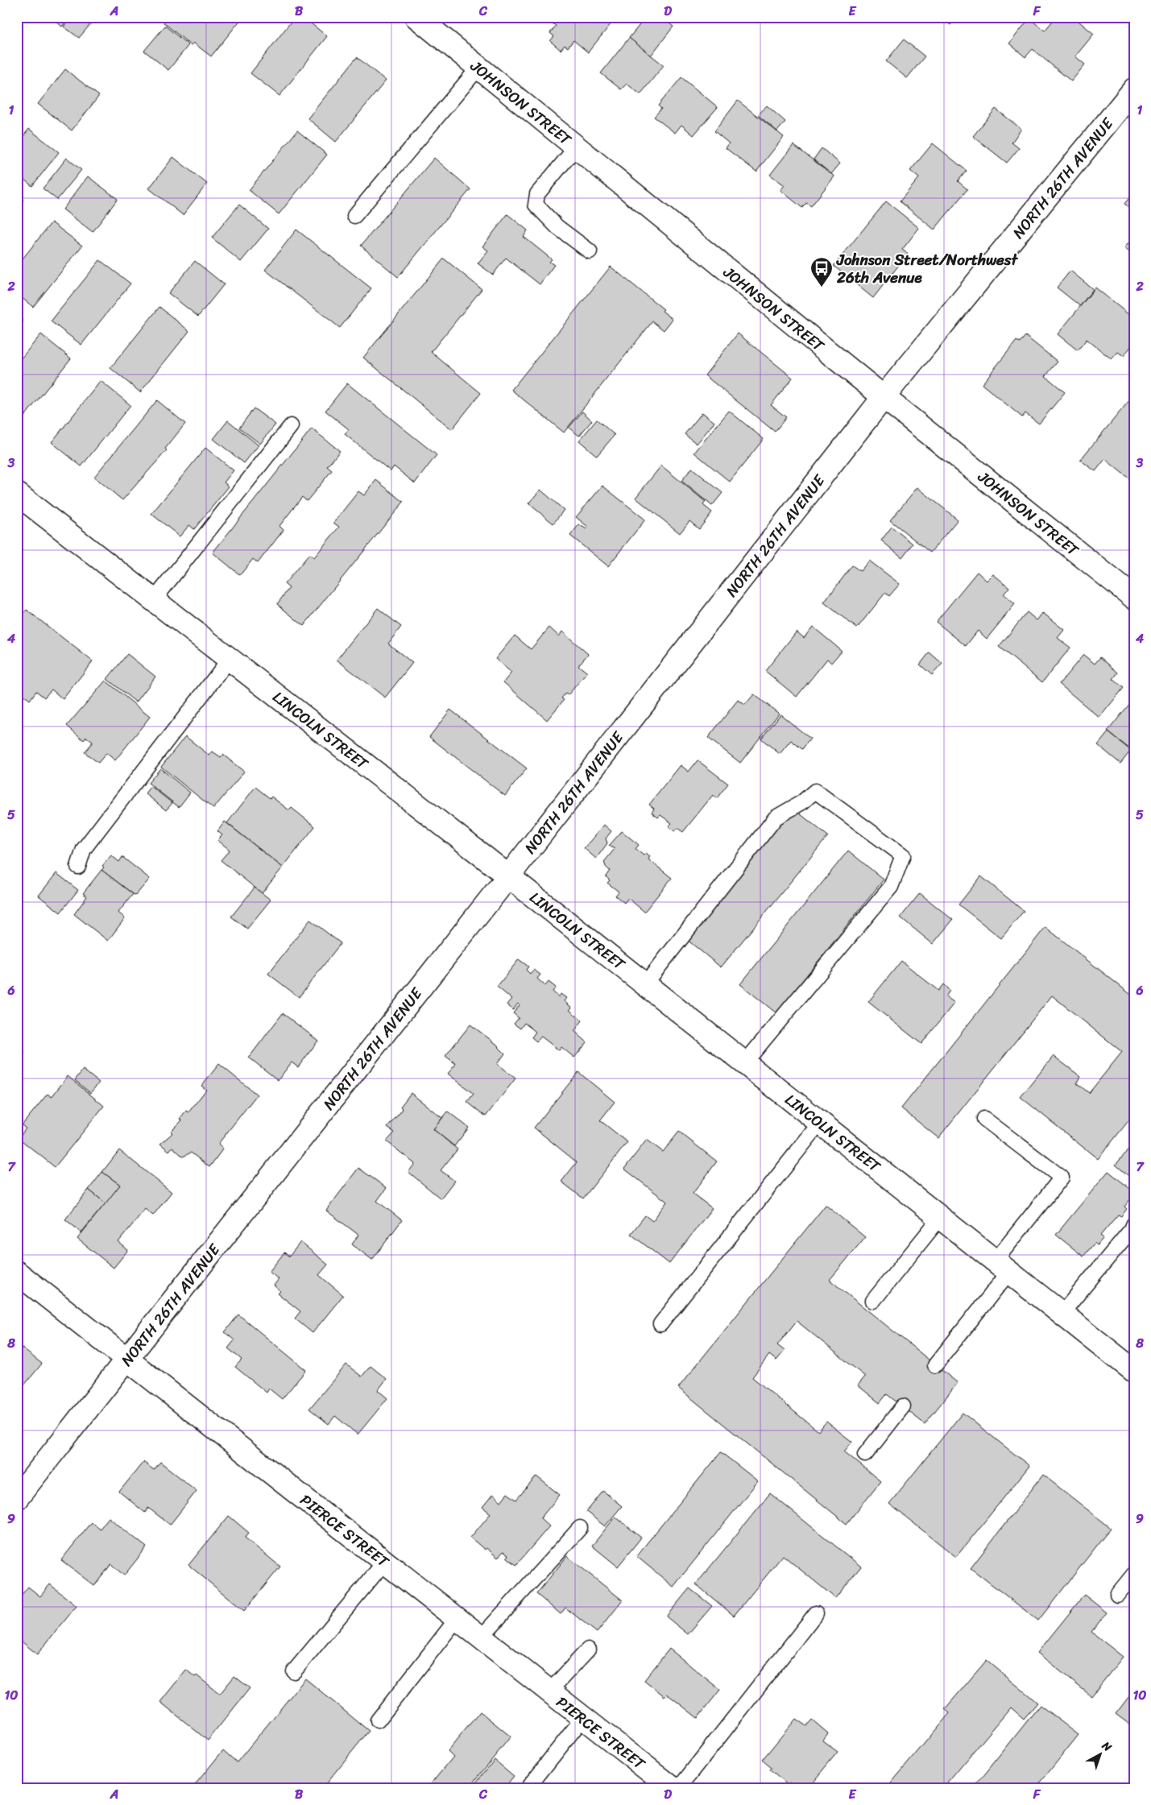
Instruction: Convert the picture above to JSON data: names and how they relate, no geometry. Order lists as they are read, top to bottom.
{
  "streets": {
    "street": [
      "JOHNSON STREET",
      "NORTH 26TH AVENUE",
      "LINCOLN STREET",
      "PIERCE STREET"
    ]
  },
  "crossings": [
    ["JOHNSON STREET", "NORTH 26TH AVENUE"],
    ["NORTH 26TH AVENUE", "LINCOLN STREET"],
    ["NORTH 26TH AVENUE", "PIERCE STREET"]
  ],
  "places": {
    "bus stop": ["Johnson Street/Northwest 26th Avenue"]
  },
  "north": "top right",
  "grid": {
    "columns": [
      "A",
      "B",
      "C",
      "D",
      "E",
      "F"
    ],
    "rows": [
      "1",
      "2",
      "3",
      "4",
      "5",
      "6",
      "7",
      "8",
      "9",
      "10"
    ]
  }
}
